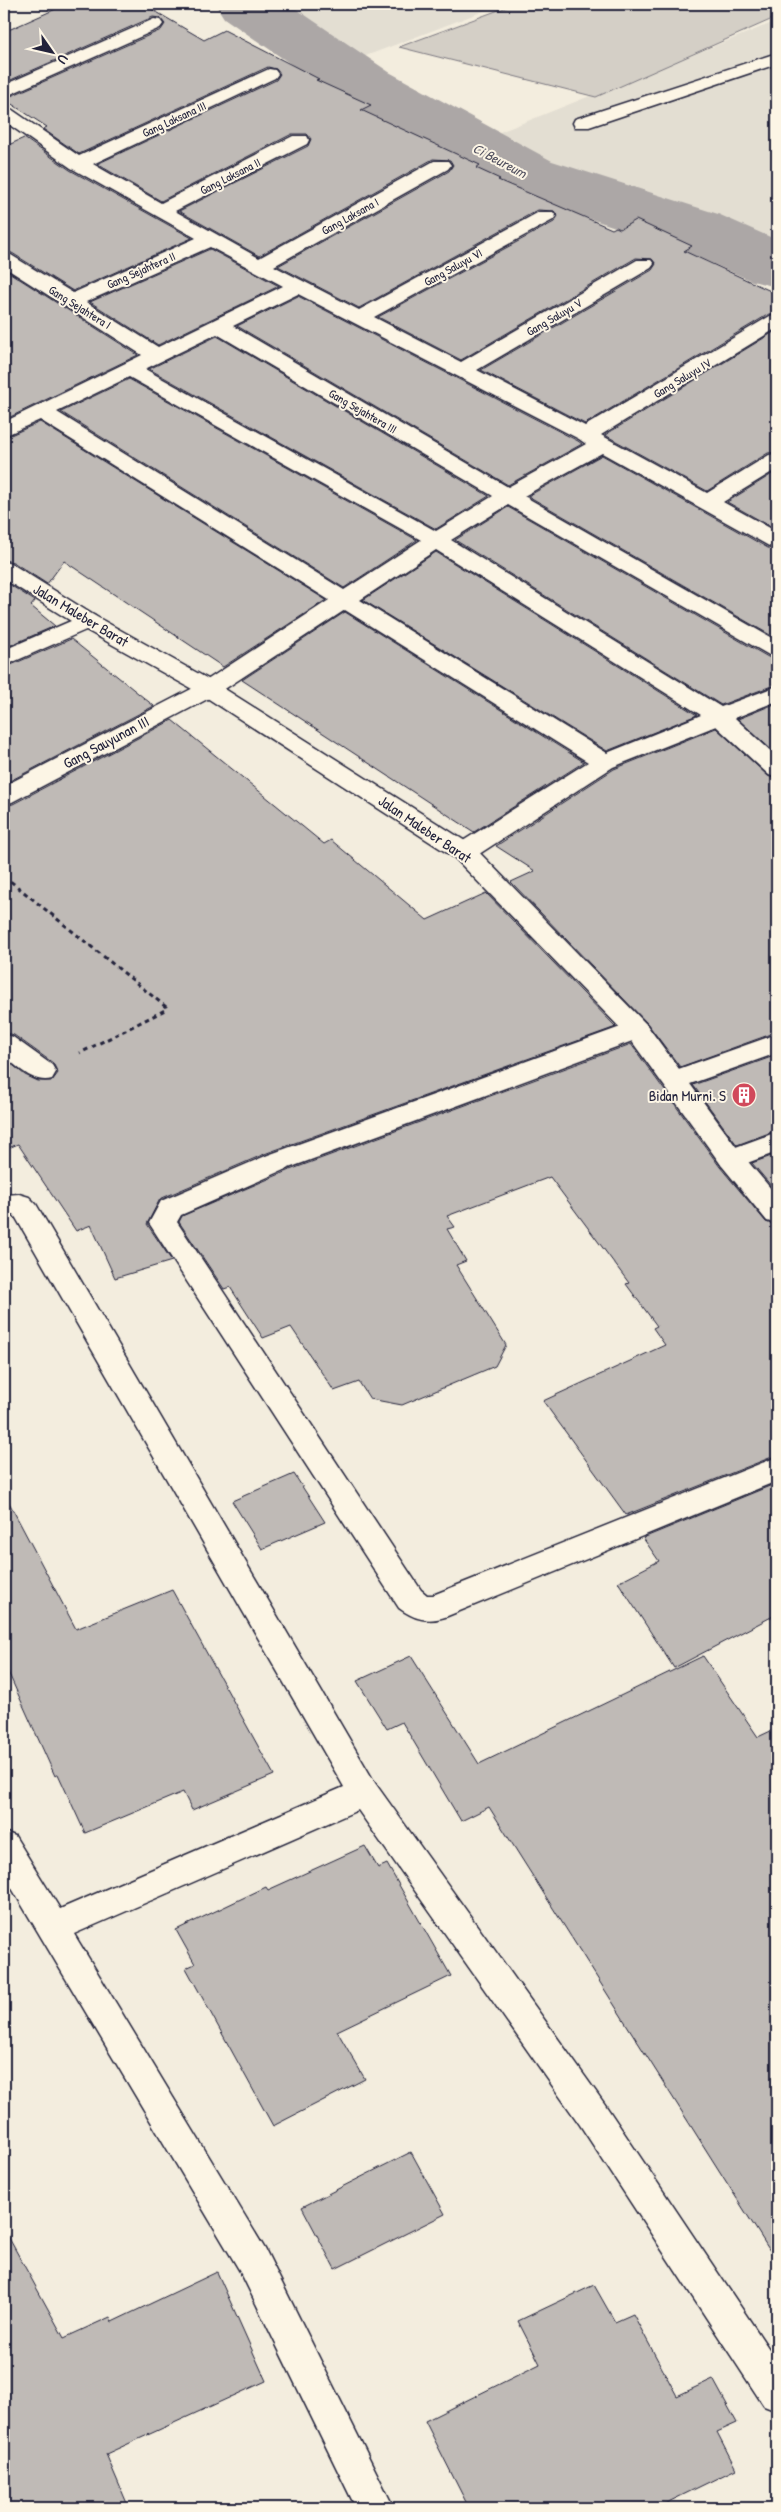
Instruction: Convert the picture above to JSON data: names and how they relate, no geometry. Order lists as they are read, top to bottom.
{
  "streets": {
    "street": [
      "Gang Laksana III",
      "Gang Laksana II",
      "Gang Laksana I",
      "Gang Saluyu VI",
      "Gang Sejahtera II",
      "Gang Sejahtera I",
      "Gang Saluyu V",
      "Gang Saluyu IV",
      "Gang Sejahtera III",
      "Jalan Maleber Barat",
      "Gang Sauyunan III"
    ]
  },
  "crossings": [
    ["Gang Sejahtera II", "Gang Sejahtera I"],
    ["Gang Saluyu IV", "Gang Sejahtera III"],
    ["Gang Saluyu IV", "Gang Sauyunan III"],
    ["Jalan Maleber Barat", "Gang Sauyunan III"]
  ],
  "water": ["Ci Beureum"],
  "places": {
    "building": ["Bidan Murni. S"]
  },
  "north": "bottom right"
}
